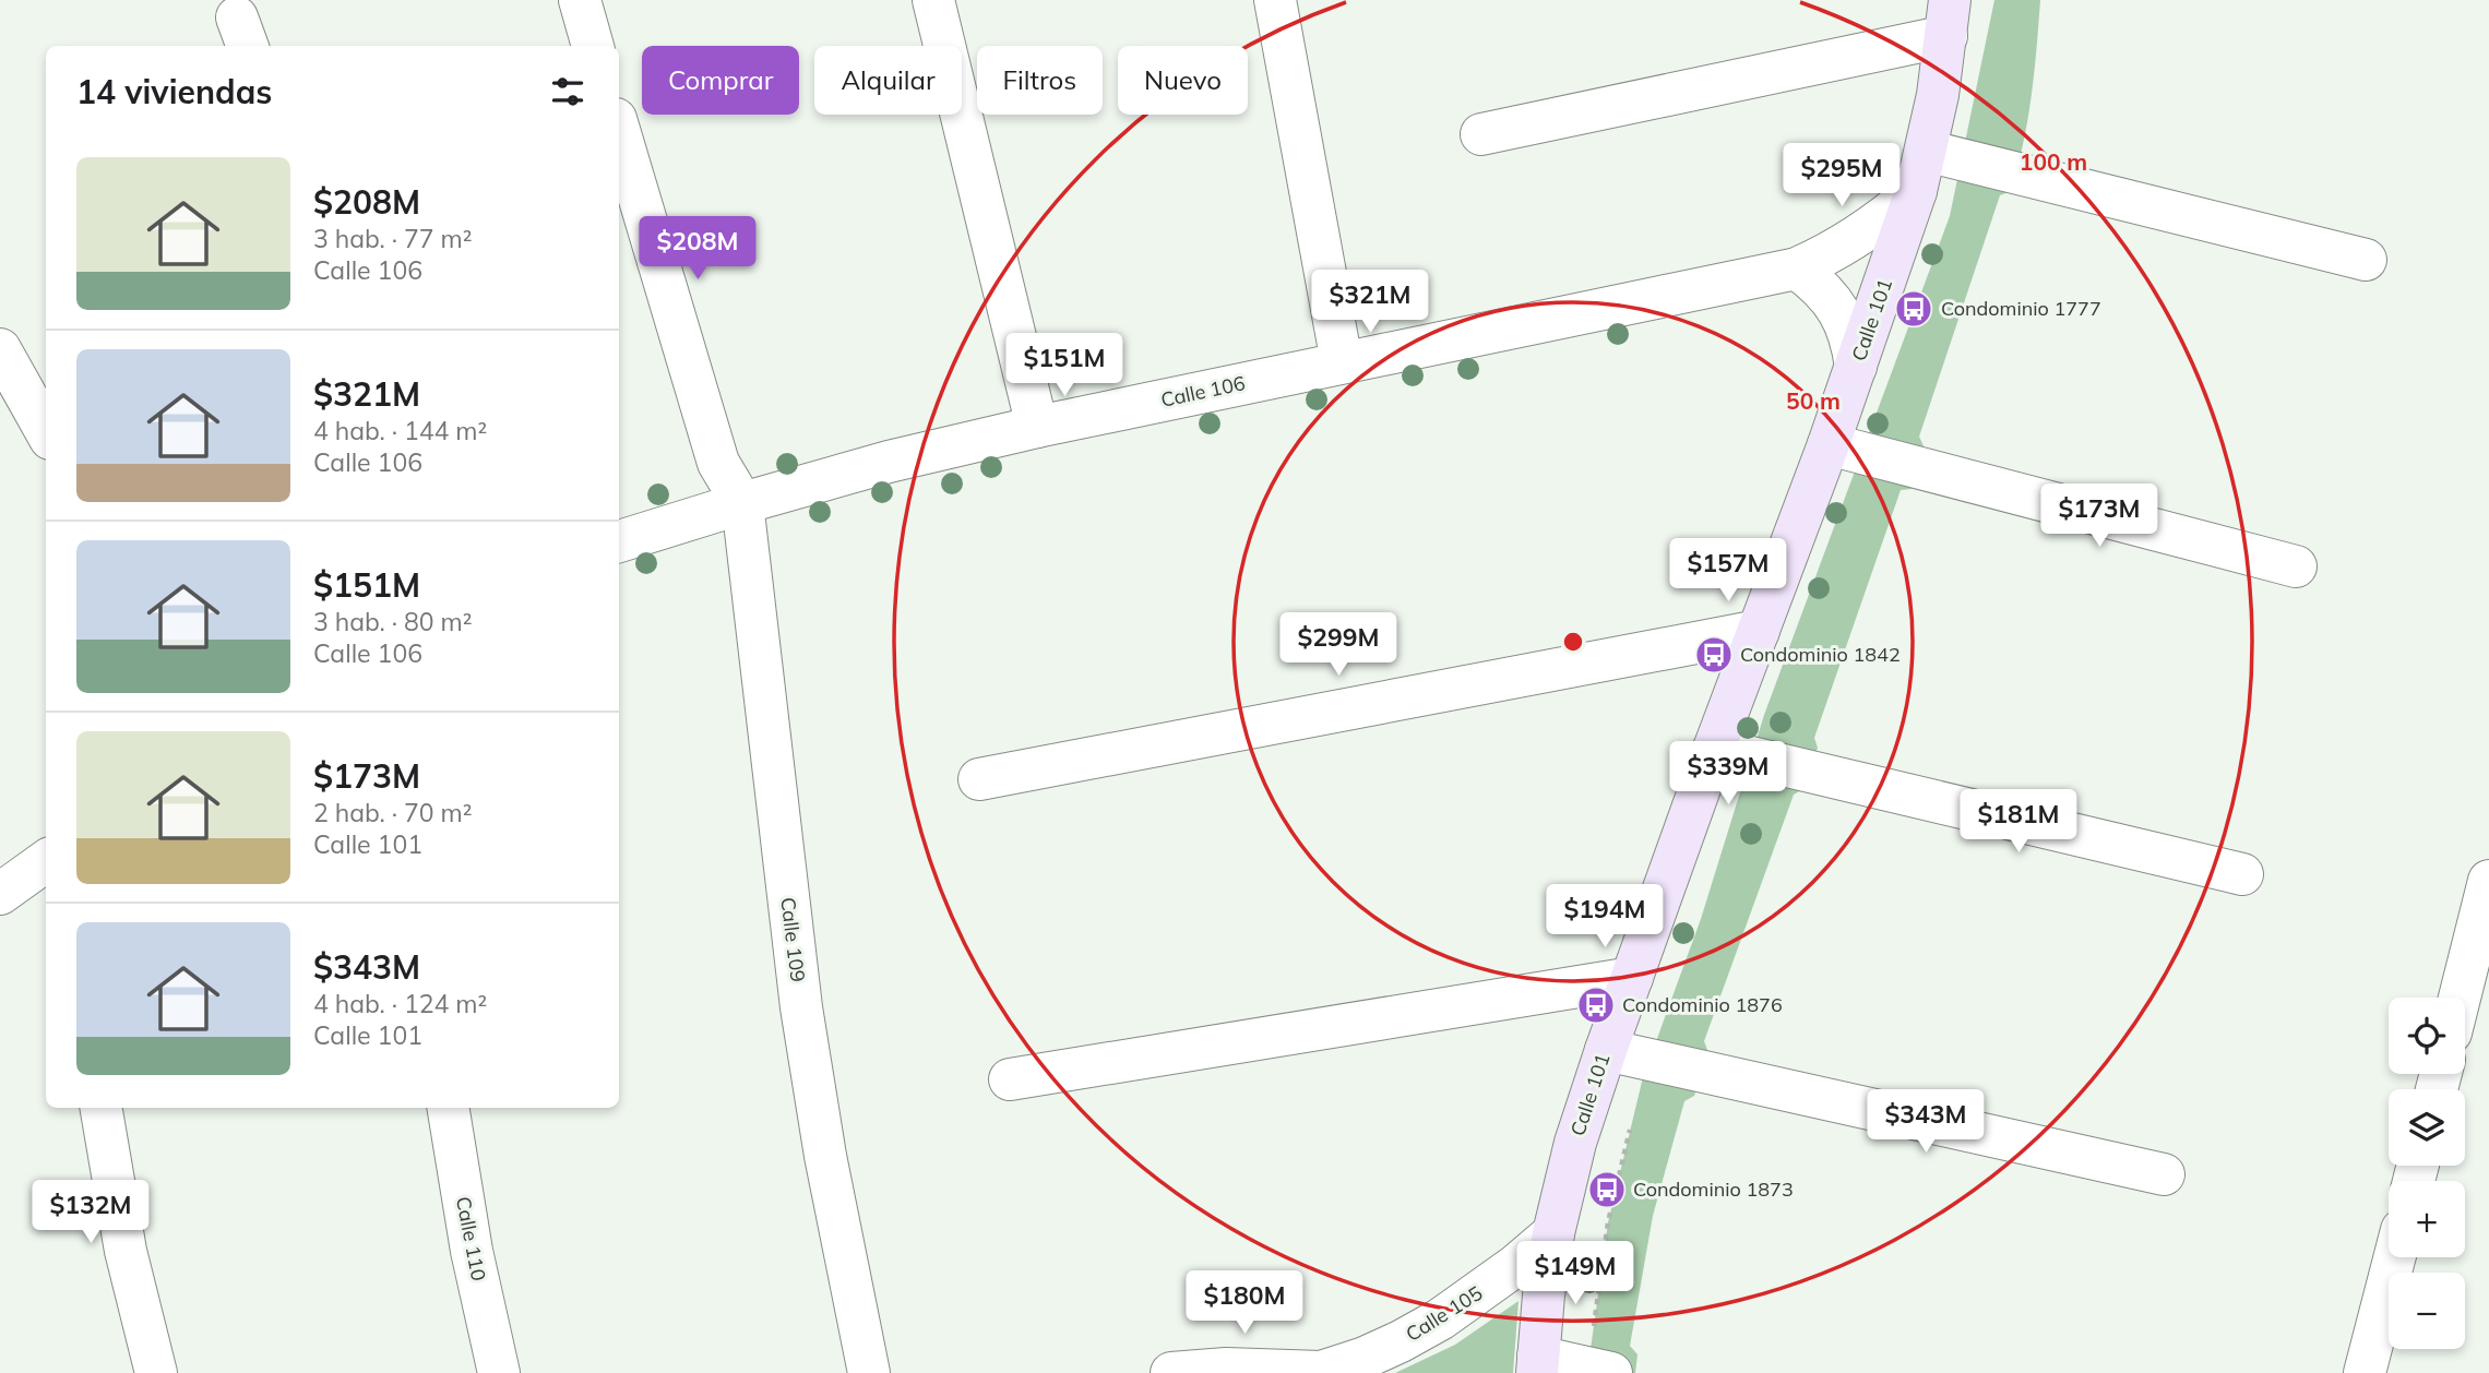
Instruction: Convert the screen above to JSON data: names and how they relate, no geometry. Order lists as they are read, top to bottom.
{
  "streets": {
    "main road": ["Calle 101"],
    "street": [
      "Calle 106",
      "Calle 109",
      "Calle 110",
      "Calle 105"
    ]
  },
  "crossings": [
    ["Calle 101", "Calle 106"],
    ["Calle 101", "Calle 105"],
    ["Calle 106", "Calle 109"]
  ],
  "places": {
    "bus stop": [
      "Condominio 1777",
      "Condominio 1842",
      "Condominio 1876",
      "Condominio 1873"
    ]
  },
  "page": {
    "chip": [
      "Comprar",
      "Alquilar",
      "Filtros",
      "Nuevo"
    ],
    "heading": "14 viviendas",
    "list": [
      {
        "name": "$208M",
        "note": "3 hab. · 77 m² · Calle 106"
      },
      {
        "name": "$321M",
        "note": "4 hab. · 144 m² · Calle 106"
      },
      {
        "name": "$151M",
        "note": "3 hab. · 80 m² · Calle 106"
      },
      {
        "name": "$173M",
        "note": "2 hab. · 70 m² · Calle 101"
      },
      {
        "name": "$343M",
        "note": "4 hab. · 124 m² · Calle 101"
      }
    ],
    "price": [
      "$295M",
      "$208M",
      "$321M",
      "$151M",
      "$173M",
      "$157M",
      "$299M",
      "$339M",
      "$181M",
      "$194M",
      "$343M",
      "$132M",
      "$149M",
      "$180M"
    ],
    "map_buttons": ["+", "−"]
  },
  "rings": ["100 m", "50 m"]
}
